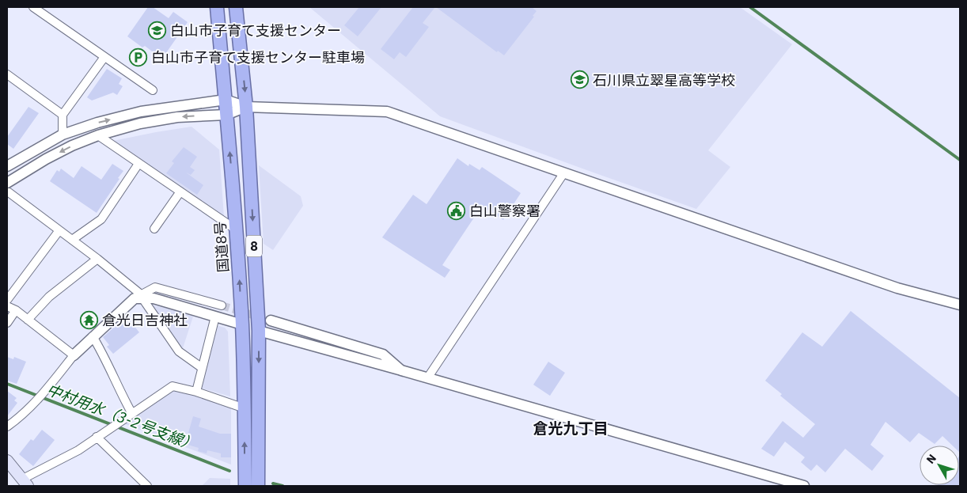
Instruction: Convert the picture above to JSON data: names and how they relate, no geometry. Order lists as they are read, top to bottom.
{
  "streets": {
    "highway": ["8", "国道8号"]
  },
  "districts": ["倉光九丁目"],
  "water": ["中村用水（3-2号支線）"],
  "places": {
    "school or university": ["白山市子育て支援センター", "石川県立翠星高等学校"],
    "parking": ["白山市子育て支援センター駐車場"],
    "public building": ["白山警察署"],
    "temple": ["倉光日吉神社"]
  },
  "north": "top left"
}
